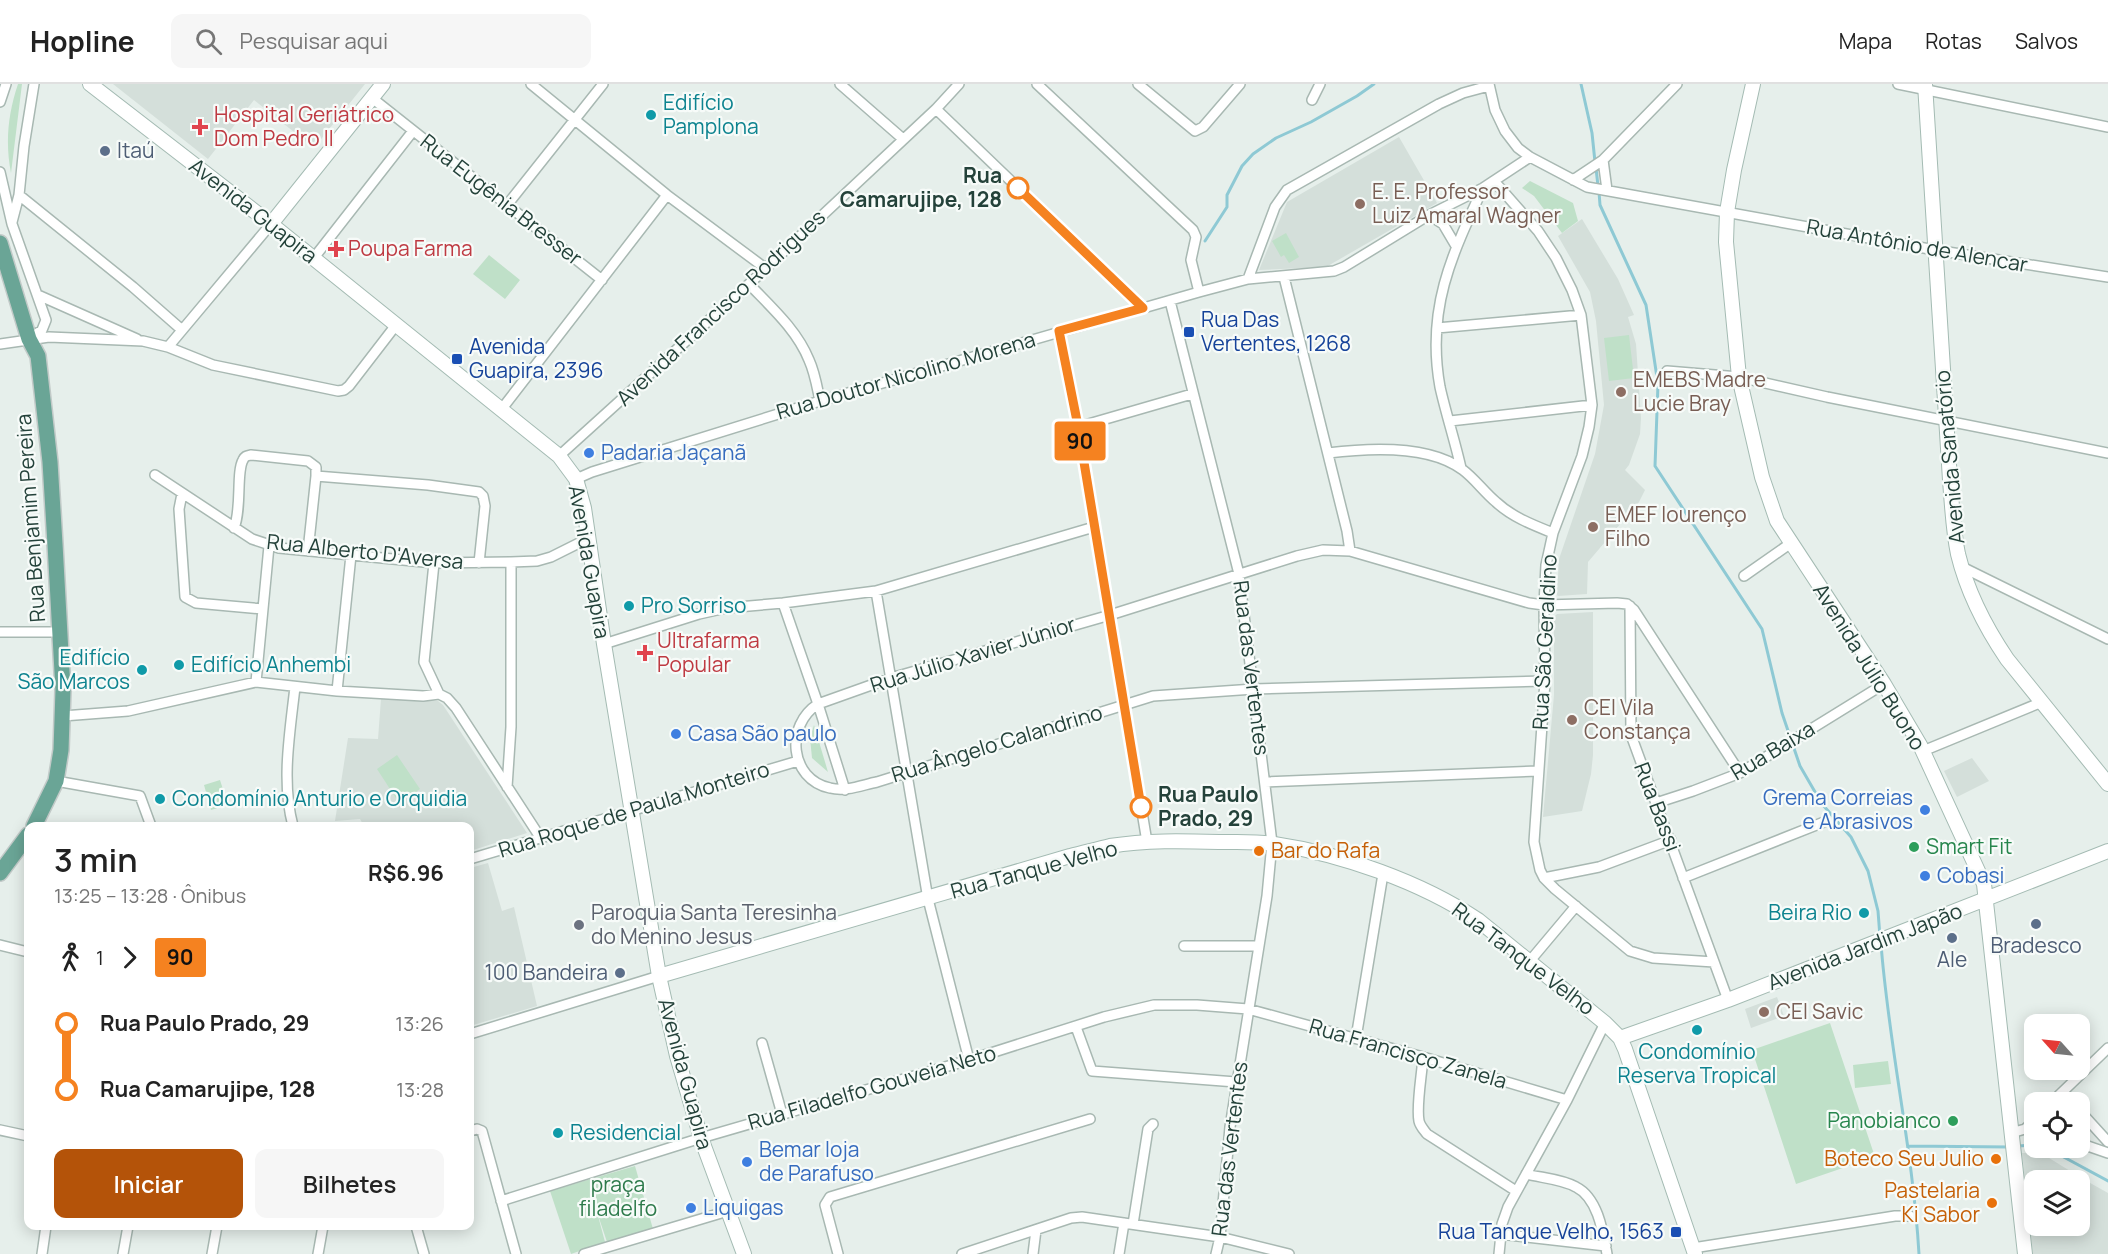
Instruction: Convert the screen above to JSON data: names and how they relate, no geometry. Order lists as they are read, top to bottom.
{
  "streets": {
    "main road": ["Rua Benjamim Pereira"],
    "street": [
      "Rua Eugênia Bresser",
      "Avenida Guapira",
      "Rua Antônio de Alencar",
      "Avenida Francisco Rodrigues",
      "Rua Doutor Nicolino Morena",
      "Avenida Sanatório",
      "Rua Alberto D'Aversa",
      "Rua São Geraldino",
      "Rua Júlio Xavier Júnior",
      "Avenida Júlio Buono",
      "Rua das Vertentes",
      "Rua Ângelo Calandrino",
      "Rua Baixa",
      "Rua Bassi",
      "Rua Roque de Paula Monteiro",
      "Rua Tanque Velho",
      "Avenida Jardim Japão",
      "Rua Francisco Zanela",
      "Rua Filadelfo Gouveia Neto"
    ]
  },
  "crossings": [
    ["Avenida Guapira", "Avenida Francisco Rodrigues"],
    ["Avenida Guapira", "Rua Doutor Nicolino Morena"],
    ["Avenida Guapira", "Rua Alberto D'Aversa"],
    ["Avenida Guapira", "Rua Roque de Paula Monteiro"],
    ["Avenida Guapira", "Rua Tanque Velho"],
    ["Avenida Guapira", "Rua Filadelfo Gouveia Neto"],
    ["Rua Antônio de Alencar", "Rua Doutor Nicolino Morena"],
    ["Rua Antônio de Alencar", "Avenida Sanatório"],
    ["Rua Antônio de Alencar", "Avenida Júlio Buono"],
    ["Rua Doutor Nicolino Morena", "Rua São Geraldino"],
    ["Rua Doutor Nicolino Morena", "Rua das Vertentes"],
    ["Rua São Geraldino", "Rua Júlio Xavier Júnior"],
    ["Rua São Geraldino", "Rua Ângelo Calandrino"],
    ["Rua Júlio Xavier Júnior", "Rua das Vertentes"],
    ["Rua Júlio Xavier Júnior", "Rua Bassi"],
    ["Avenida Júlio Buono", "Rua Baixa"],
    ["Avenida Júlio Buono", "Avenida Jardim Japão"],
    ["Rua das Vertentes", "Rua Ângelo Calandrino"],
    ["Rua das Vertentes", "Rua Tanque Velho"],
    ["Rua das Vertentes", "Rua Francisco Zanela"],
    ["Rua das Vertentes", "Rua Filadelfo Gouveia Neto"],
    ["Rua Baixa", "Rua Bassi"],
    ["Rua Bassi", "Avenida Jardim Japão"],
    ["Rua Tanque Velho", "Avenida Jardim Japão"],
    ["Rua Francisco Zanela", "Rua Filadelfo Gouveia Neto"]
  ],
  "parks": ["praça filadelfo"],
  "places": {
    "other": [
      "Edifício Pamplona",
      "Itaú",
      "Rua Camarujipe, 128",
      "E. E. Professor Luiz Amaral Wagner",
      "EMEBS Madre Lucie Bray",
      "Padaria Jaçanã",
      "EMEF lourenço Filho",
      "Pro Sorriso",
      "Edifício Anhembi",
      "Edifício São Marcos",
      "CEI Vila Constança",
      "Casa São paulo",
      "Condomínio Anturio e Orquidia",
      "Rua Paulo Prado, 29",
      "Grema Correias e Abrasivos",
      "Smart Fit",
      "Bar do Rafa",
      "Cobasi",
      "Beira Rio",
      "Bradesco",
      "Paroquia Santa Teresinha do Menino Jesus",
      "Ale",
      "100 Bandeira",
      "CEI Savic",
      "Condomínio Reserva Tropical",
      "Panobianco",
      "Residencial",
      "Boteco Seu Julio",
      "Bemar loja de Parafuso",
      "Pastelaria Ki Sabor",
      "Liquigas"
    ],
    "health": ["Hospital Geriátrico Dom Pedro II", "Poupa Farma", "Ultrafarma Popular"],
    "transit": ["Rua Das Vertentes, 1268", "Avenida Guapira, 2396", "Rua Tanque Velho, 1563"]
  },
  "lines": ["bus line 90"],
  "north": "top left",
  "page": {
    "header": "Hopline",
    "search": "Pesquisar aqui",
    "nav": ["Mapa", "Rotas", "Salvos"],
    "on_map": "90",
    "heading": ["3 min", "13:25 – 13:28 · Ônibus", "R$6.96"],
    "legs": ["1", "90"],
    "list": [
      {
        "name": "Rua Paulo Prado, 29",
        "value": "13:26"
      },
      {
        "name": "Rua Camarujipe, 128",
        "value": "13:28"
      }
    ],
    "buttons": ["Iniciar", "Bilhetes"]
  }
}
